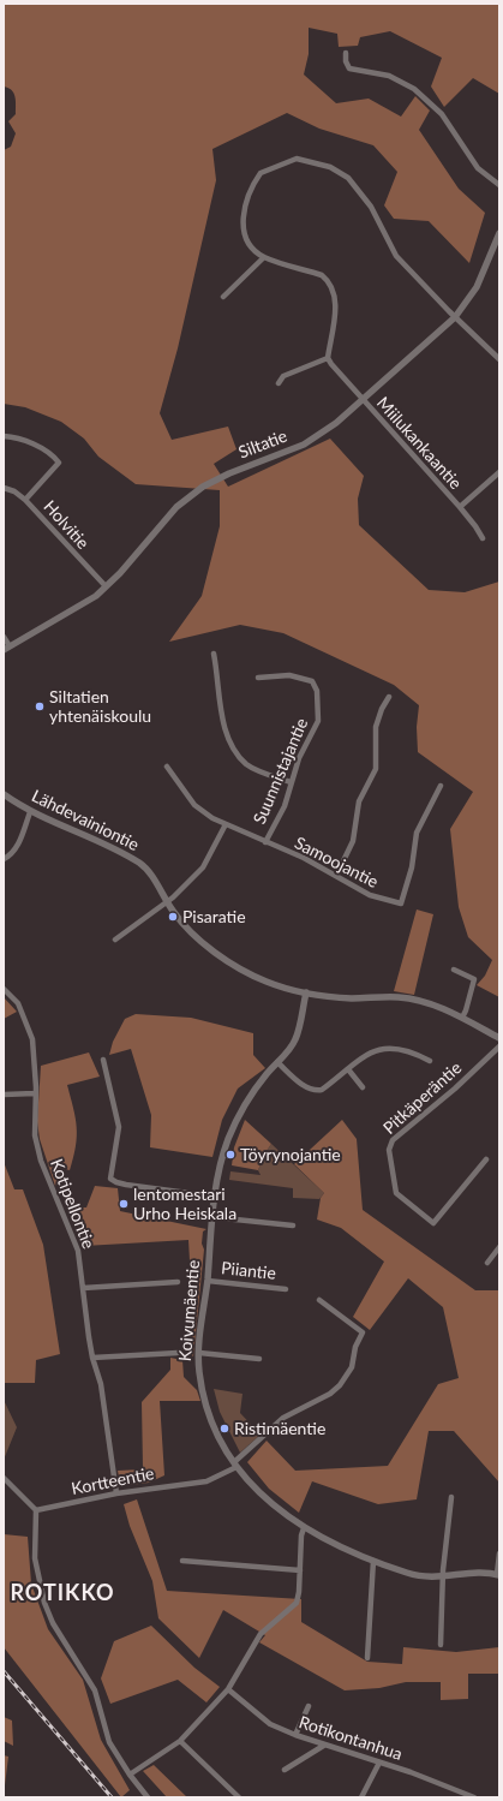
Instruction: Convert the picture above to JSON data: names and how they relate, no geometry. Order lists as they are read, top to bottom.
{
  "streets": {
    "street": [
      "Miilukankaantie",
      "Siltatie",
      "Holvitie",
      "Suunnistajantie",
      "Lähdevainiontie",
      "Samoojantie",
      "Pitkäperäntie",
      "Kotipellontie",
      "Piiantie",
      "Koivumäentie",
      "Kortteentie",
      "Rotikontanhua"
    ]
  },
  "crossings": [
    ["Miilukankaantie", "Siltatie"],
    ["Siltatie", "Holvitie"],
    ["Suunnistajantie", "Samoojantie"],
    ["Lähdevainiontie", "Koivumäentie"],
    ["Kotipellontie", "Kortteentie"],
    ["Piiantie", "Koivumäentie"],
    ["Koivumäentie", "Kortteentie"]
  ],
  "districts": ["ROTIKKO"],
  "places": [
    "Siltatien yhtenäiskoulu",
    "Pisaratie",
    "Töyrynojantie",
    "lentomestari Urho Heiskala",
    "Ristimäentie"
  ]
}
